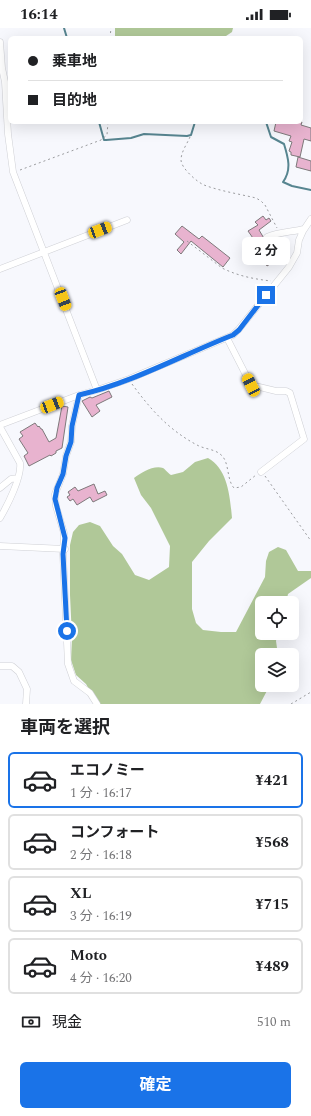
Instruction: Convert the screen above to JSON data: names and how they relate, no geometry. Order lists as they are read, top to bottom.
{
  "page": {
    "status": "16:14",
    "banner": ["乗車地", "目的地"],
    "bubble": "2 分",
    "heading": "車両を選択",
    "list": [
      {
        "name": "エコノミー",
        "note": "1 分 · 16:17",
        "value": "¥421"
      },
      {
        "name": "コンフォート",
        "note": "2 分 · 16:18",
        "value": "¥568"
      },
      {
        "name": "XL",
        "note": "3 分 · 16:19",
        "value": "¥715"
      },
      {
        "name": "Moto",
        "note": "4 分 · 16:20",
        "value": "¥489"
      }
    ],
    "pay": ["現金", "510 m"],
    "buttons": "確定"
  }
}
